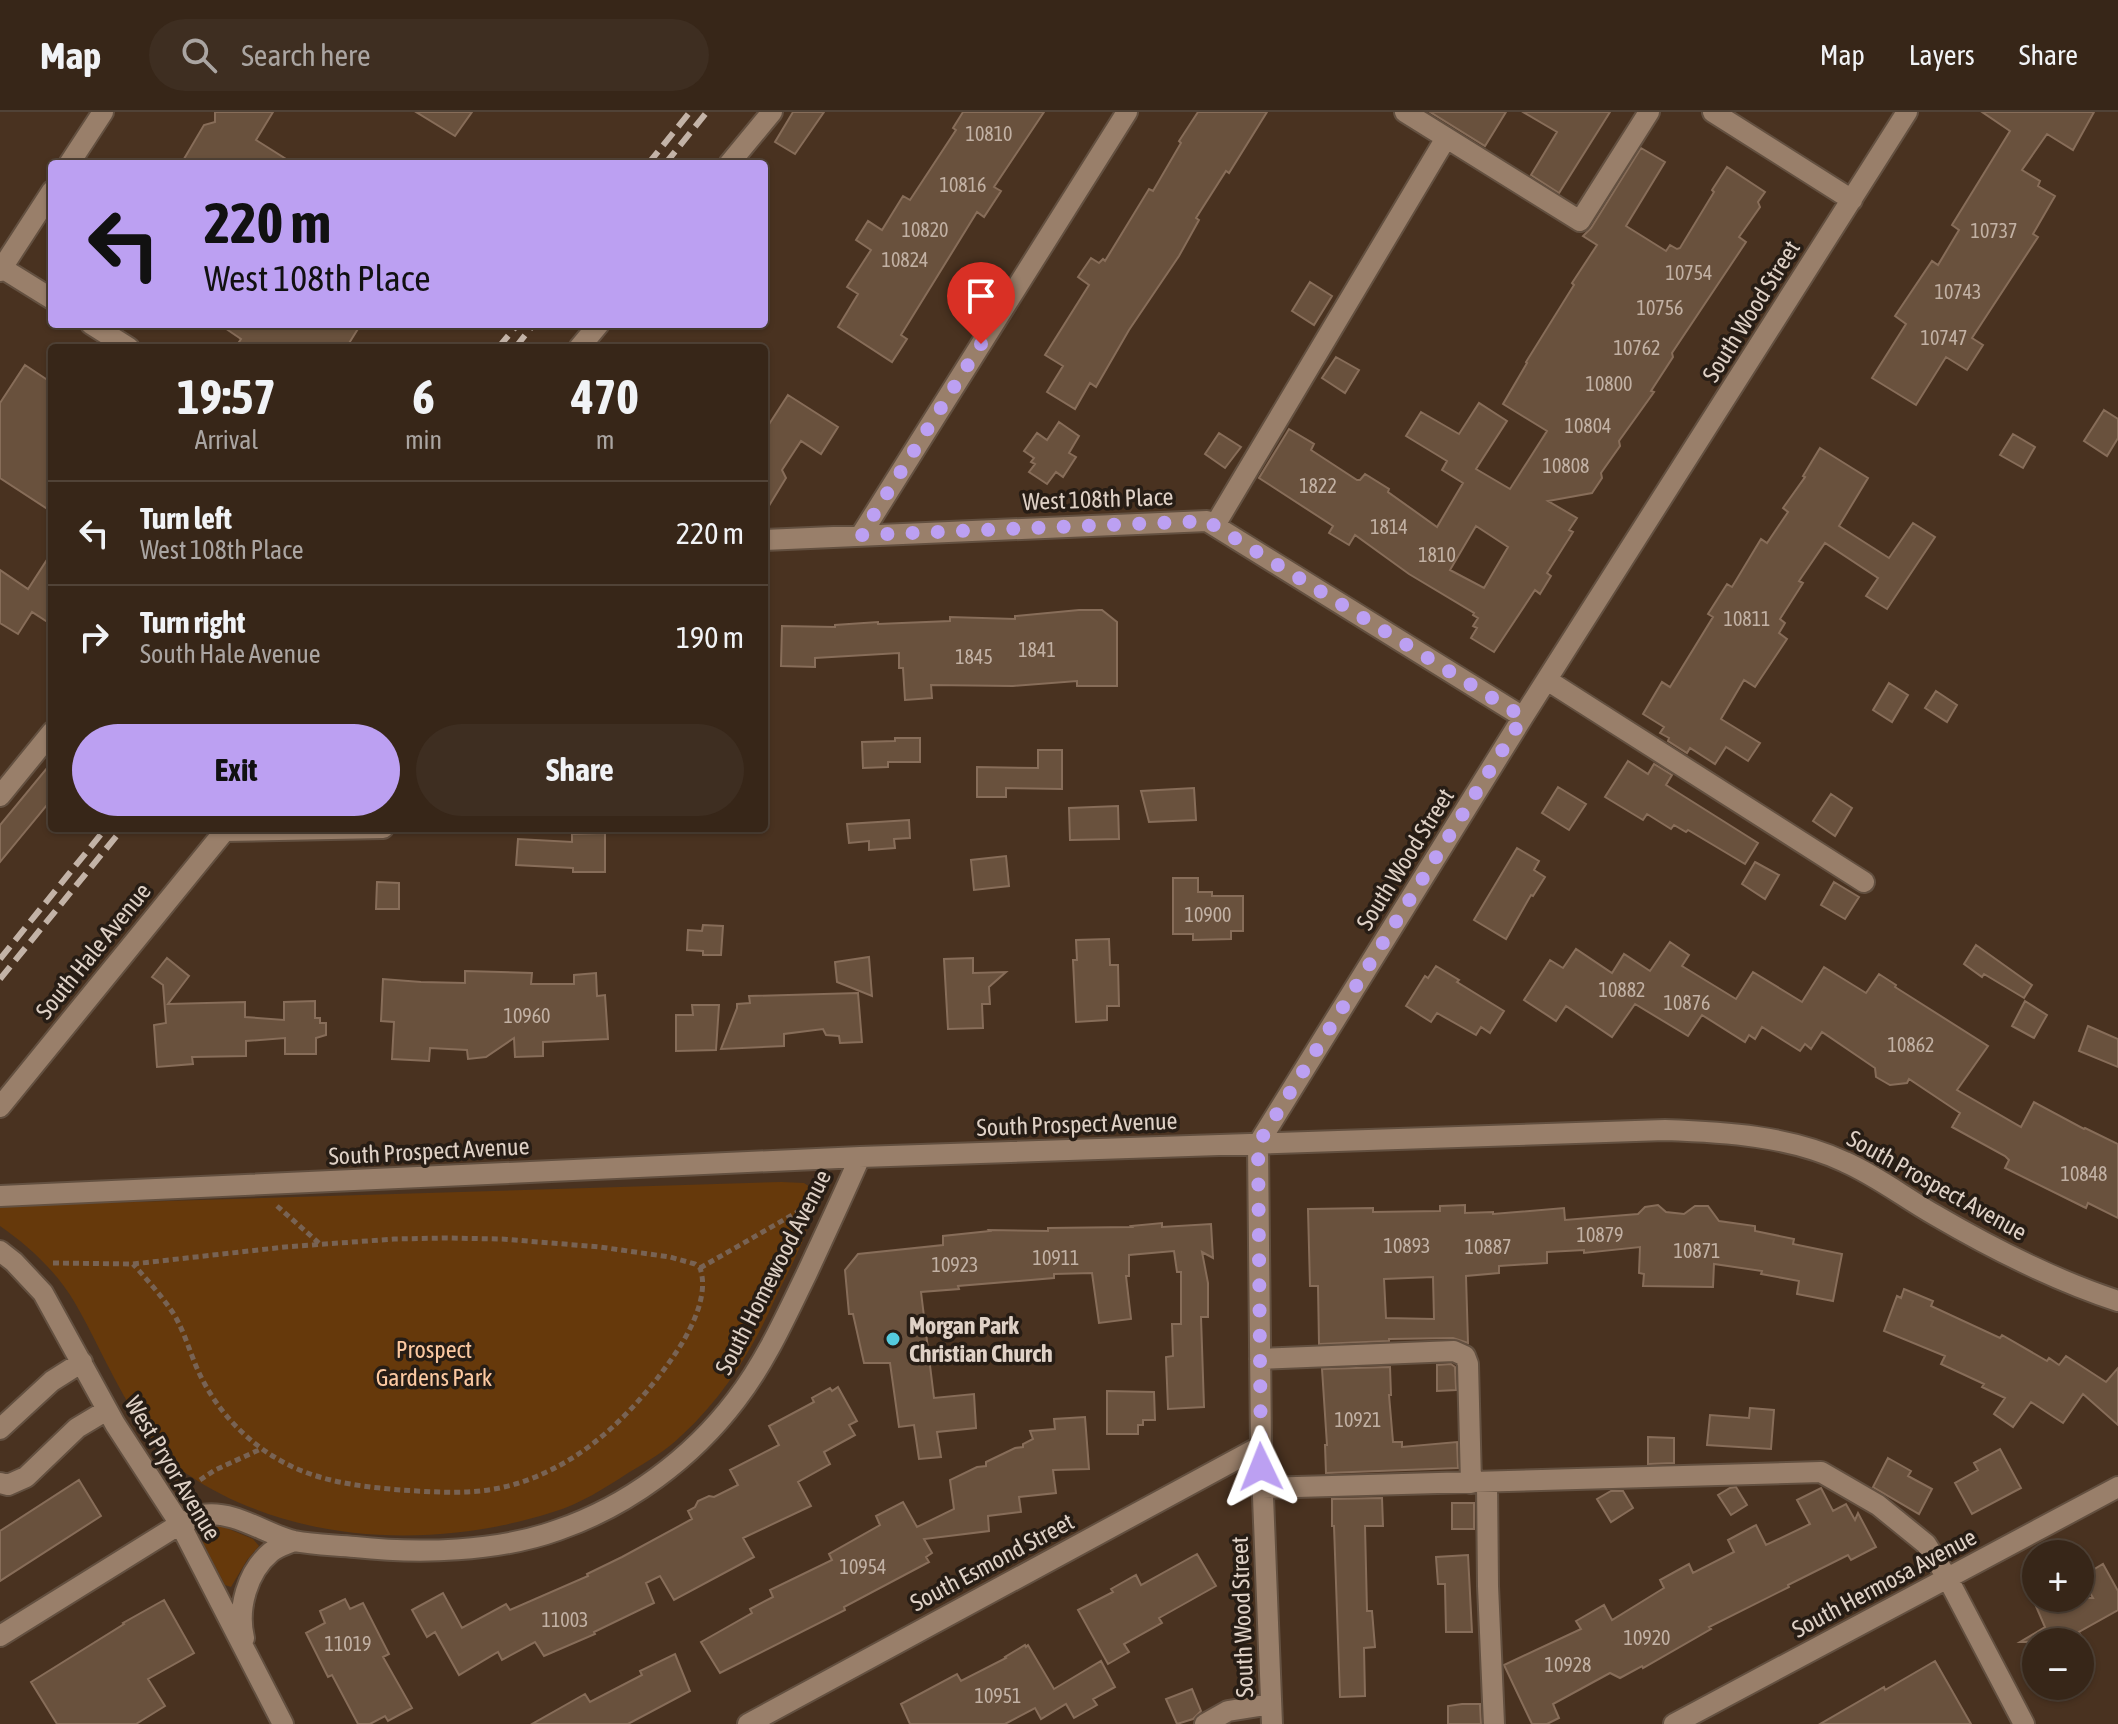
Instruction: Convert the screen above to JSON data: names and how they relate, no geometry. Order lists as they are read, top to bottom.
{
  "streets": {
    "street": [
      "South Wood Street",
      "West 108th Place",
      "South Hale Avenue",
      "South Prospect Avenue",
      "South Homewood Avenue",
      "West Pryor Avenue",
      "South Esmond Street",
      "South Hermosa Avenue"
    ]
  },
  "crossings": [
    ["South Wood Street", "West 108th Place"],
    ["South Wood Street", "South Prospect Avenue"],
    ["South Wood Street", "South Esmond Street"],
    ["South Prospect Avenue", "South Homewood Avenue"],
    ["South Homewood Avenue", "West Pryor Avenue"]
  ],
  "parks": ["Prospect Gardens Park"],
  "places": ["Morgan Park Christian Church"],
  "house_numbers": [
    "10810",
    "10816",
    "10820",
    "10737",
    "10824",
    "10754",
    "10743",
    "10756",
    "10747",
    "10762",
    "10800",
    "10804",
    "10808",
    "1822",
    "1814",
    "1810",
    "10811",
    "1841",
    "1845",
    "10900",
    "10882",
    "10876",
    "10960",
    "10862",
    "10848",
    "10879",
    "10893",
    "10887",
    "10871",
    "10911",
    "10923",
    "10921",
    "10954",
    "11003",
    "10920",
    "11019",
    "10928",
    "10951"
  ],
  "page": {
    "header": "Map",
    "search": "Search here",
    "nav": ["Map", "Layers", "Share"],
    "turn": ["220 m", "West 108th Place"],
    "eta": [
      "19:57",
      "Arrival",
      "6",
      "min",
      "470",
      "m"
    ],
    "list": [
      {
        "name": "Turn left",
        "note": "West 108th Place",
        "value": "220 m"
      },
      {
        "name": "Turn right",
        "note": "South Hale Avenue",
        "value": "190 m"
      }
    ],
    "buttons": ["Exit", "Share"],
    "map_buttons": ["+", "−"]
  }
}
